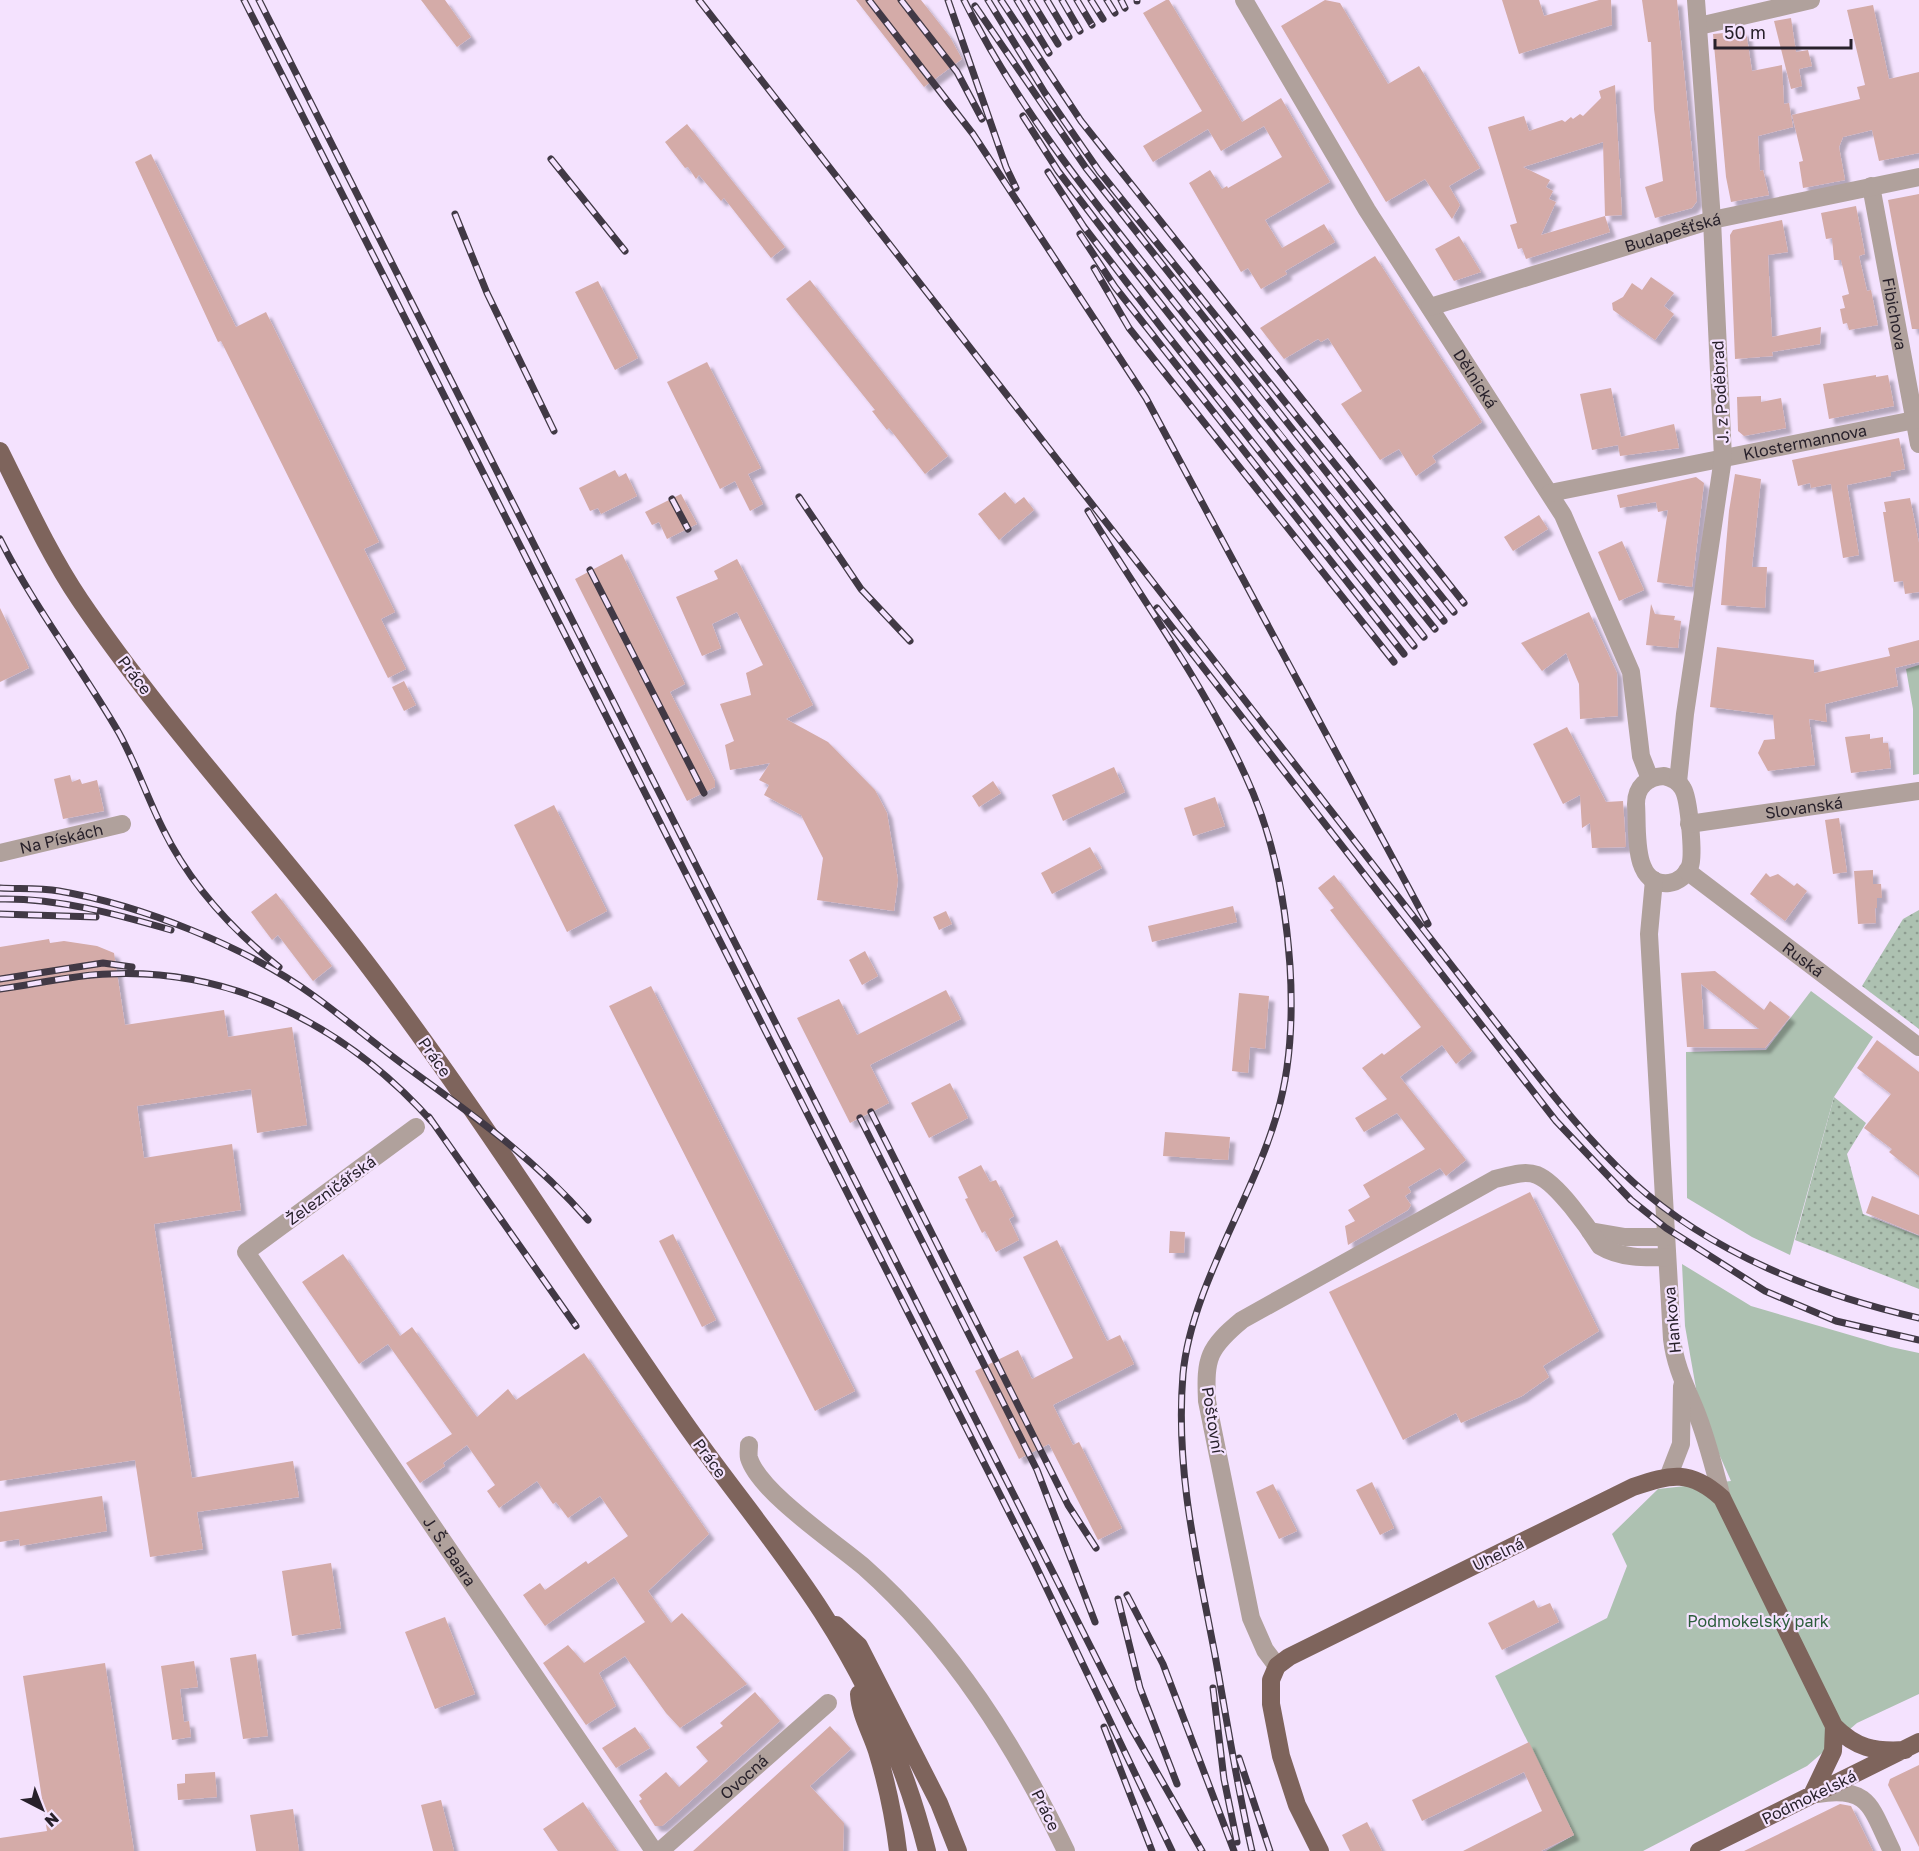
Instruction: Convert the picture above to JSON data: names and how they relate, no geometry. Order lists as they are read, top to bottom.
{
  "streets": {
    "main road": [
      "Práce",
      "Hankova",
      "Uhelná",
      "Podmokelská"
    ],
    "street": [
      "Budapešťská",
      "Fibichova",
      "Dělnická",
      "J. z Poděbrad",
      "Klostermannova",
      "Slovanská",
      "Na Pískách",
      "Ruská",
      "Železničářská",
      "Poštovní",
      "J. Š. Baara",
      "Ovocná"
    ]
  },
  "crossings": [
    ["Budapešťská", "Fibichova"],
    ["Budapešťská", "Dělnická"],
    ["Budapešťská", "J. z Poděbrad"],
    ["Fibichova", "Klostermannova"],
    ["Dělnická", "Klostermannova"],
    ["J. z Poděbrad", "Klostermannova"],
    ["Železničářská", "J. Š. Baara"],
    ["Hankova", "Poštovní"],
    ["Poštovní", "Uhelná"]
  ],
  "parks": ["Podmokelský park"],
  "scale_bar": "50 m",
  "north": "bottom right"
}
